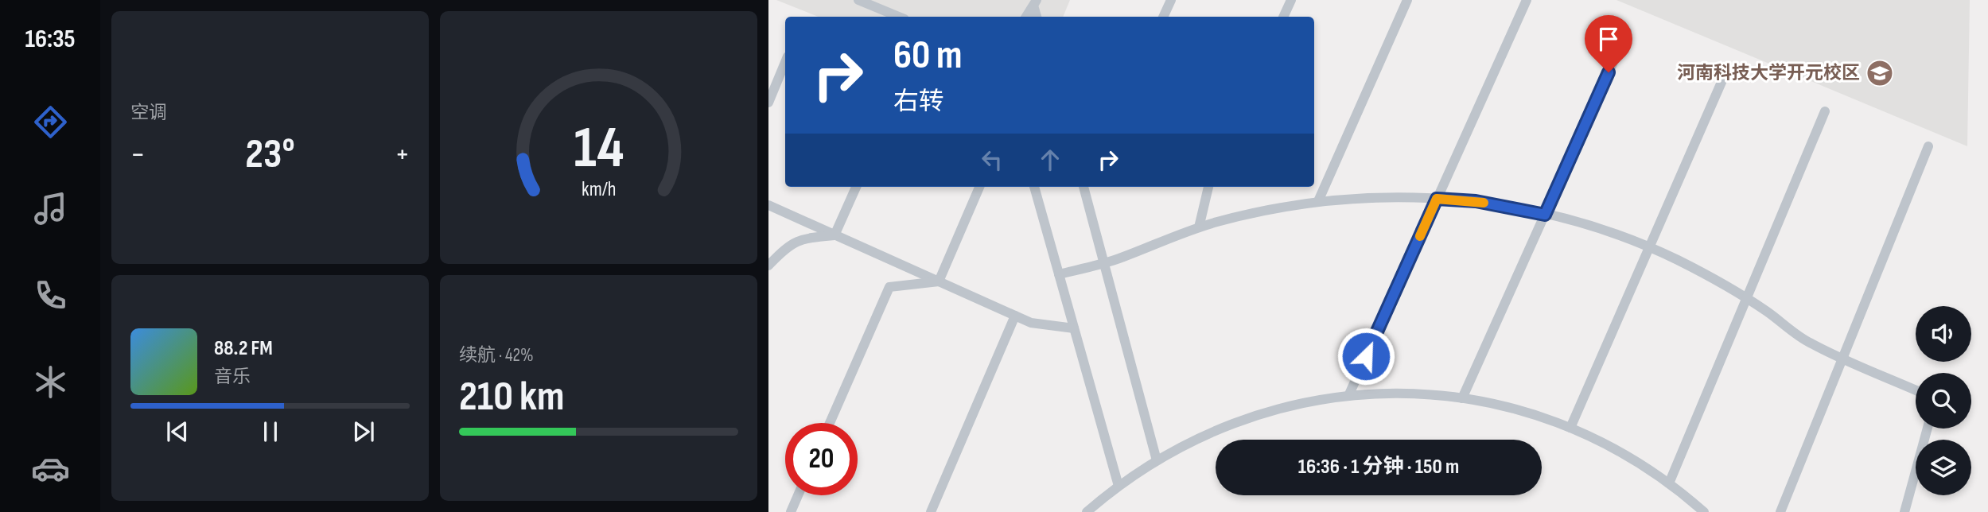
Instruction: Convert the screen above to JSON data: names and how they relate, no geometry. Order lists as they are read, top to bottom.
{
  "places": {
    "school or university": ["河南科技大学开元校区"]
  },
  "page": {
    "tabs": "16:35",
    "tile": [
      "空调",
      ["续航 · 42%", "210 km"]
    ],
    "turn": ["60 m", "右转"],
    "heat": ["−", "23°", "+"],
    "song": ["88.2 FM", "音乐"],
    "limit": "20",
    "trip": "16:36 · 1 分钟 · 150 m",
    "gauge": ["14", "km/h"]
  }
}
